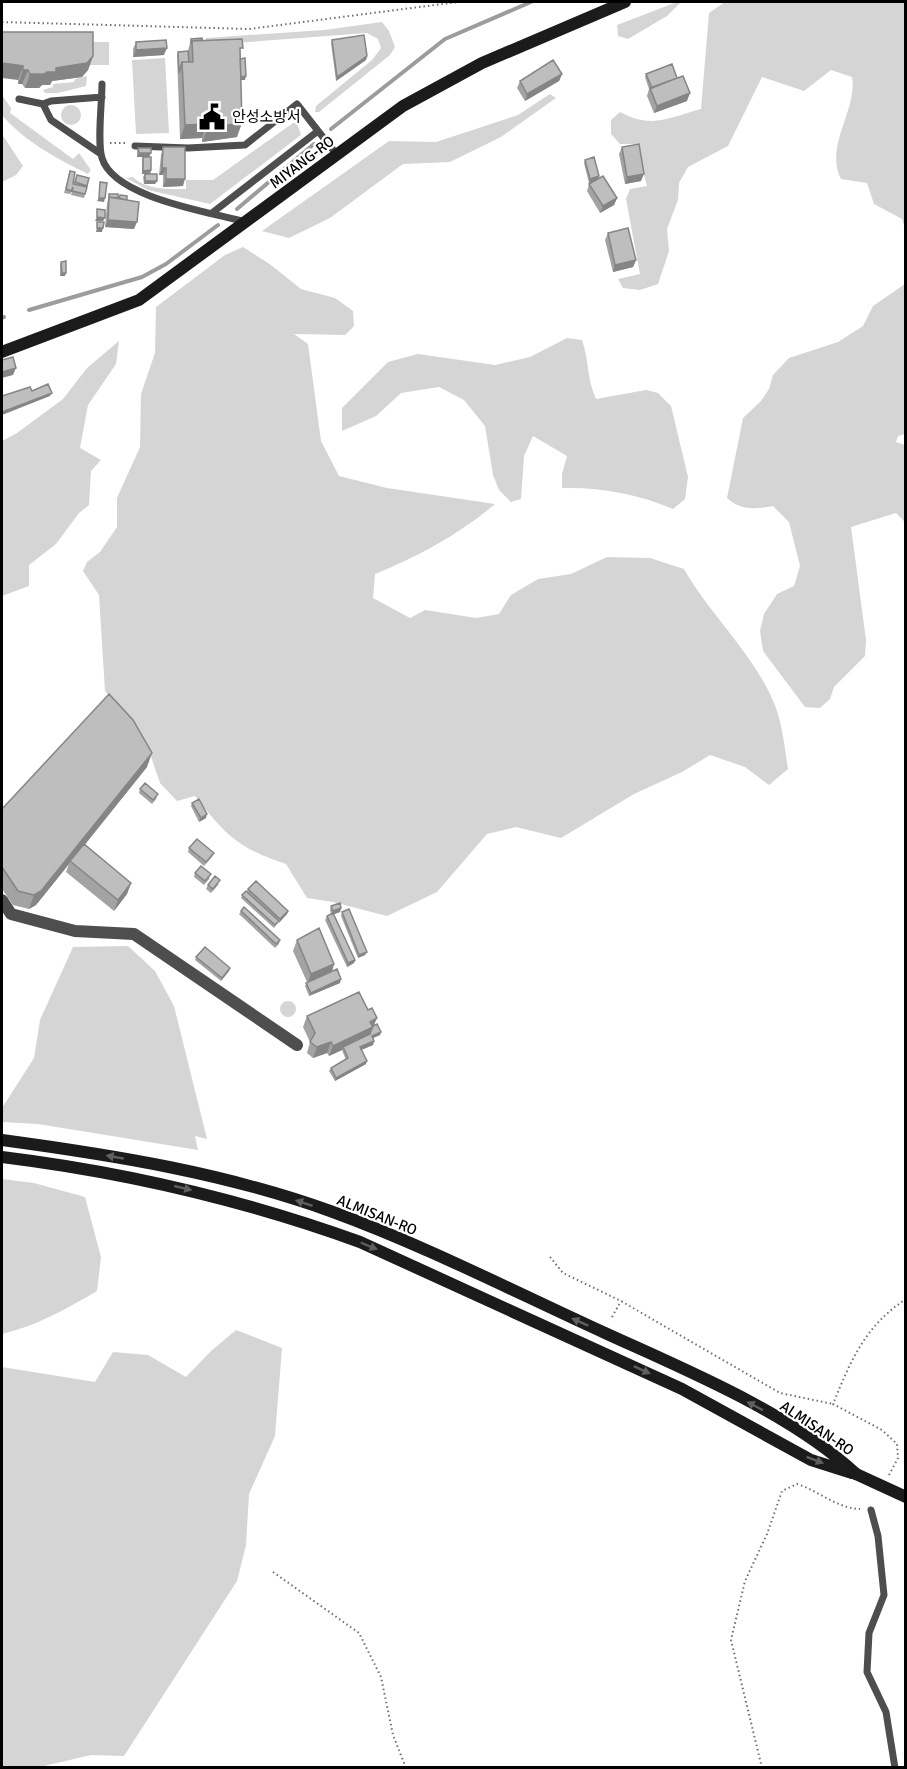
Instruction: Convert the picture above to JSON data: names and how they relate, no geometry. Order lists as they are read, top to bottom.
{
  "streets": {
    "main road": ["MIYANG-RO", "ALMISAN-RO"]
  },
  "places": {
    "public building": ["안성소방서"]
  }
}
